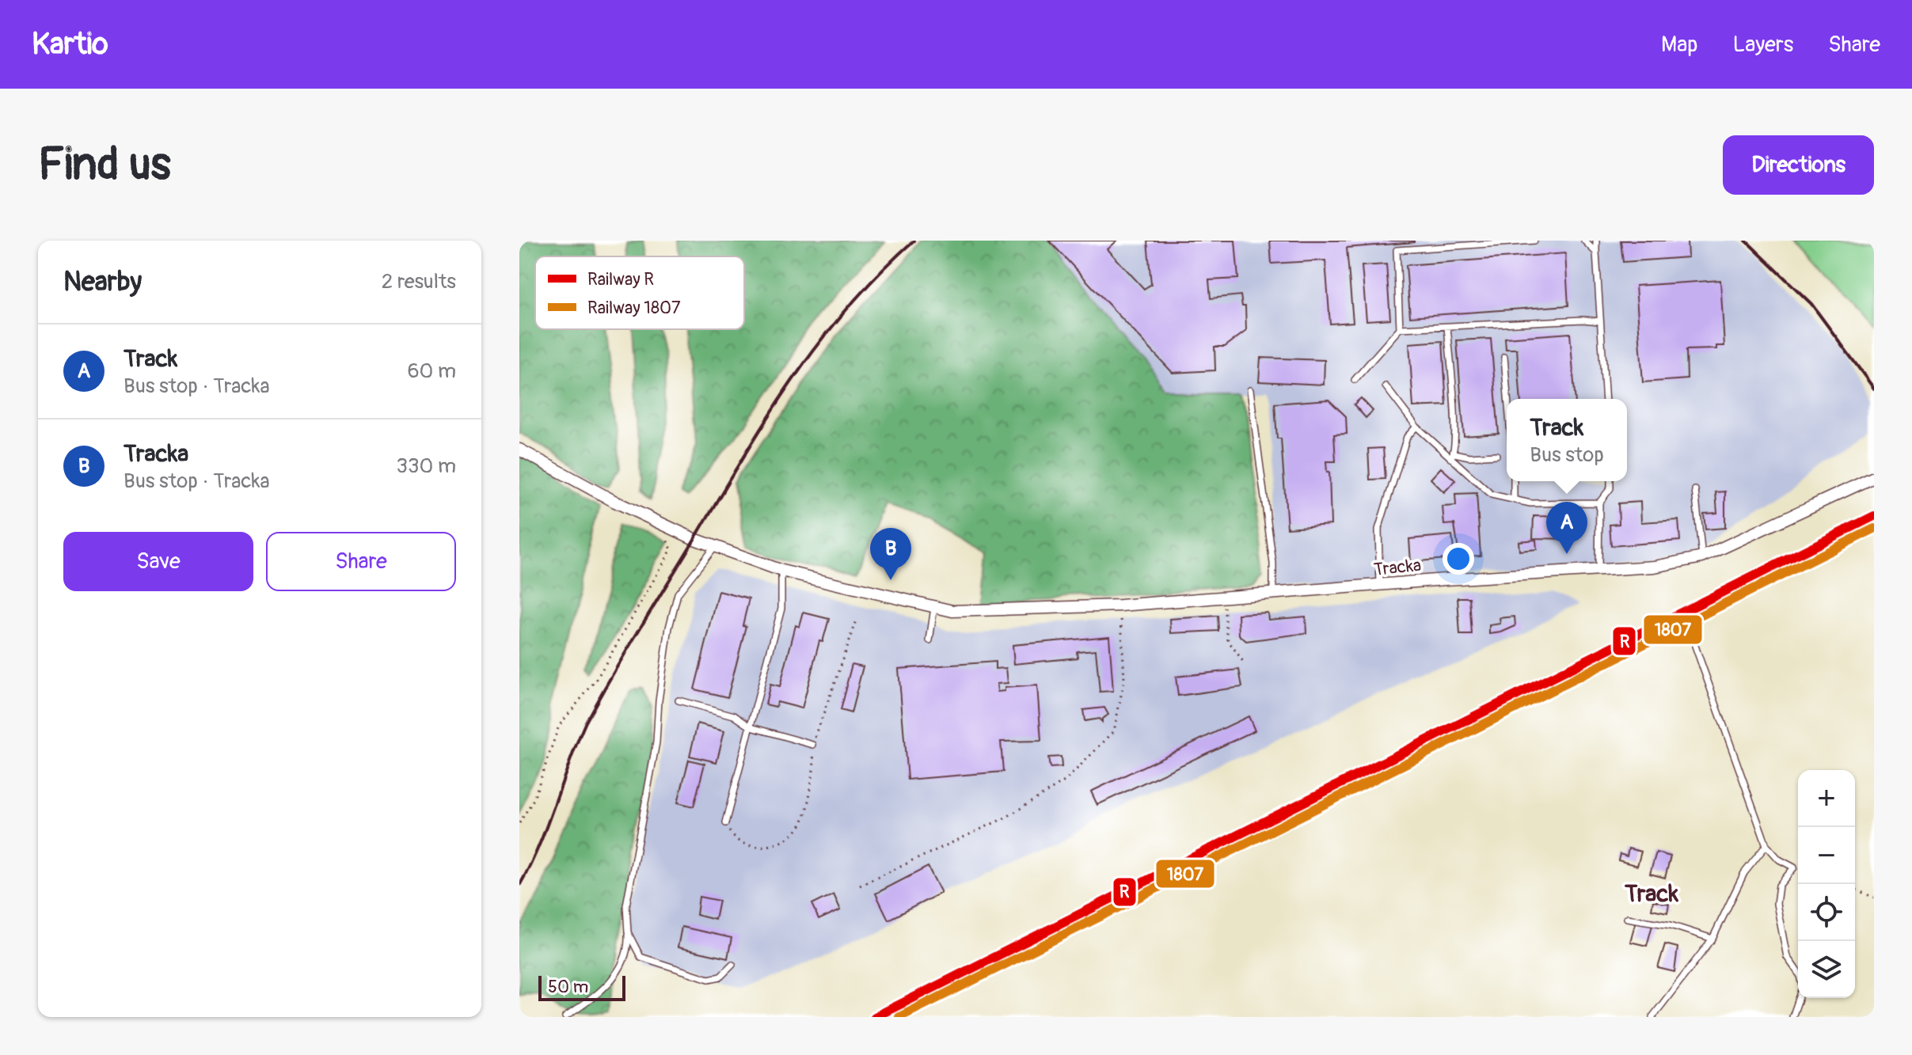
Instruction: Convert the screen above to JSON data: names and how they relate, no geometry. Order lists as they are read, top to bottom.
{
  "streets": {
    "street": ["Tracka"]
  },
  "districts": ["Track"],
  "lines": ["rail line R", "rail line 1807"],
  "legend": ["Railway R", "Railway 1807"],
  "scale_bar": "50 m",
  "page": {
    "header": "Kartio",
    "nav": ["Map", "Layers", "Share"],
    "buttons": [
      "Directions",
      ["Save", "Share"]
    ],
    "title": "Find us",
    "heading": ["Nearby", "2 results"],
    "list": [
      {
        "mark": "A",
        "name": "Track",
        "note": "Bus stop · Tracka",
        "value": "60 m"
      },
      {
        "mark": "B",
        "name": "Tracka",
        "note": "Bus stop · Tracka",
        "value": "330 m"
      }
    ],
    "popup": ["Track", "Bus stop"],
    "pins": ["A", "B"],
    "map_buttons": ["+", "−"],
    "scale": "50 m"
  }
}
